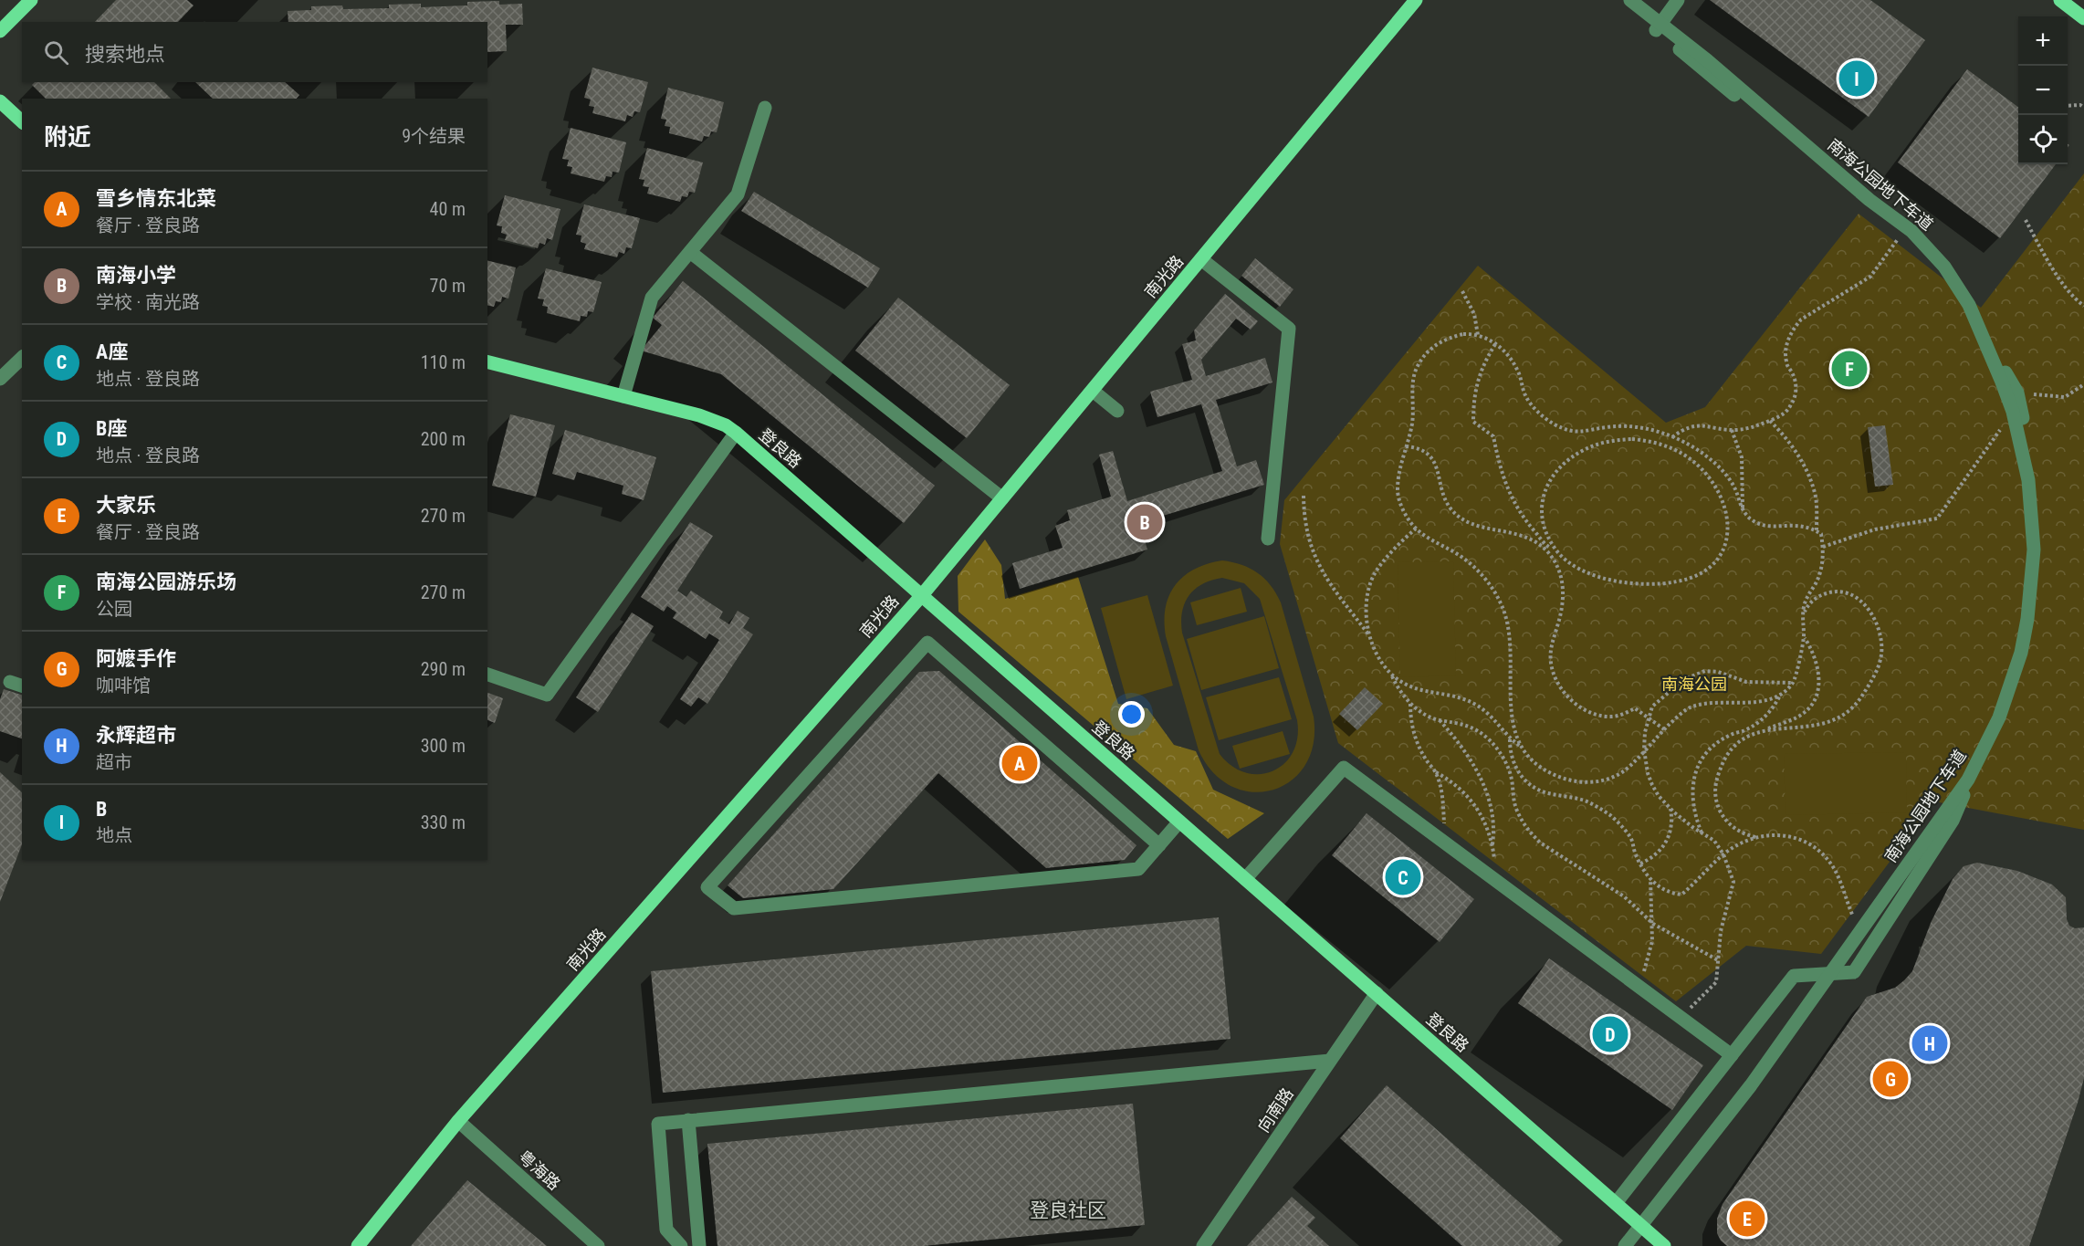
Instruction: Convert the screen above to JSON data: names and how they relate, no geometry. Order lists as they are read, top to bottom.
{
  "streets": {
    "main road": ["南光路", "登良路"],
    "street": ["南海公园地下车道", "向南路", "粤海路"]
  },
  "crossings": [
    ["南海公园地下车道", "登良路"],
    ["南光路", "登良路"],
    ["南光路", "粤海路"],
    ["登良路", "向南路"]
  ],
  "districts": ["登良社区"],
  "parks": ["南海公园"],
  "page": {
    "map_buttons": ["+", "−"],
    "search": "搜索地点",
    "pins": [
      "I",
      "F",
      "B",
      "A",
      "C",
      "D",
      "H",
      "G",
      "E"
    ],
    "heading": ["附近", "9个结果"],
    "list": [
      {
        "mark": "A",
        "name": "雪乡情东北菜",
        "note": "餐厅 · 登良路",
        "value": "40 m"
      },
      {
        "mark": "B",
        "name": "南海小学",
        "note": "学校 · 南光路",
        "value": "70 m"
      },
      {
        "mark": "C",
        "name": "A座",
        "note": "地点 · 登良路",
        "value": "110 m"
      },
      {
        "mark": "D",
        "name": "B座",
        "note": "地点 · 登良路",
        "value": "200 m"
      },
      {
        "mark": "E",
        "name": "大家乐",
        "note": "餐厅 · 登良路",
        "value": "270 m"
      },
      {
        "mark": "F",
        "name": "南海公园游乐场",
        "note": "公园",
        "value": "270 m"
      },
      {
        "mark": "G",
        "name": "阿嬷手作",
        "note": "咖啡馆",
        "value": "290 m"
      },
      {
        "mark": "H",
        "name": "永辉超市",
        "note": "超市",
        "value": "300 m"
      },
      {
        "mark": "I",
        "name": "B",
        "note": "地点",
        "value": "330 m"
      }
    ]
  }
}
